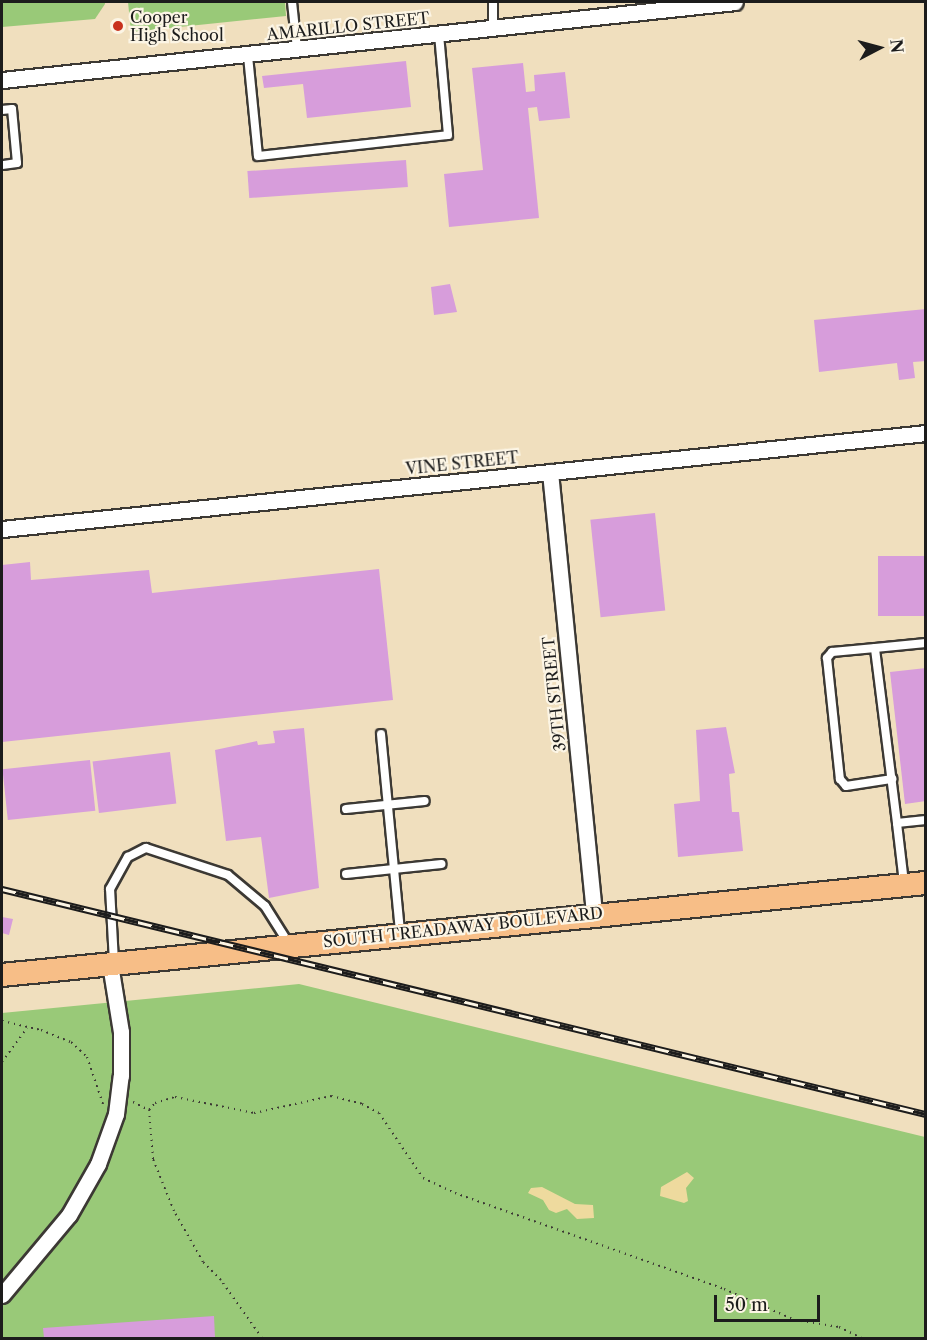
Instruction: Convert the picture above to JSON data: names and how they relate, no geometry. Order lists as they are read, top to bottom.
{
  "streets": {
    "main road": ["SOUTH TREADAWAY BOULEVARD"],
    "street": ["AMARILLO STREET", "VINE STREET", "39TH STREET"]
  },
  "crossings": [
    ["VINE STREET", "39TH STREET"],
    ["39TH STREET", "SOUTH TREADAWAY BOULEVARD"]
  ],
  "places": ["Cooper High School"],
  "scale_bar": "50 m",
  "north": "right"
}
